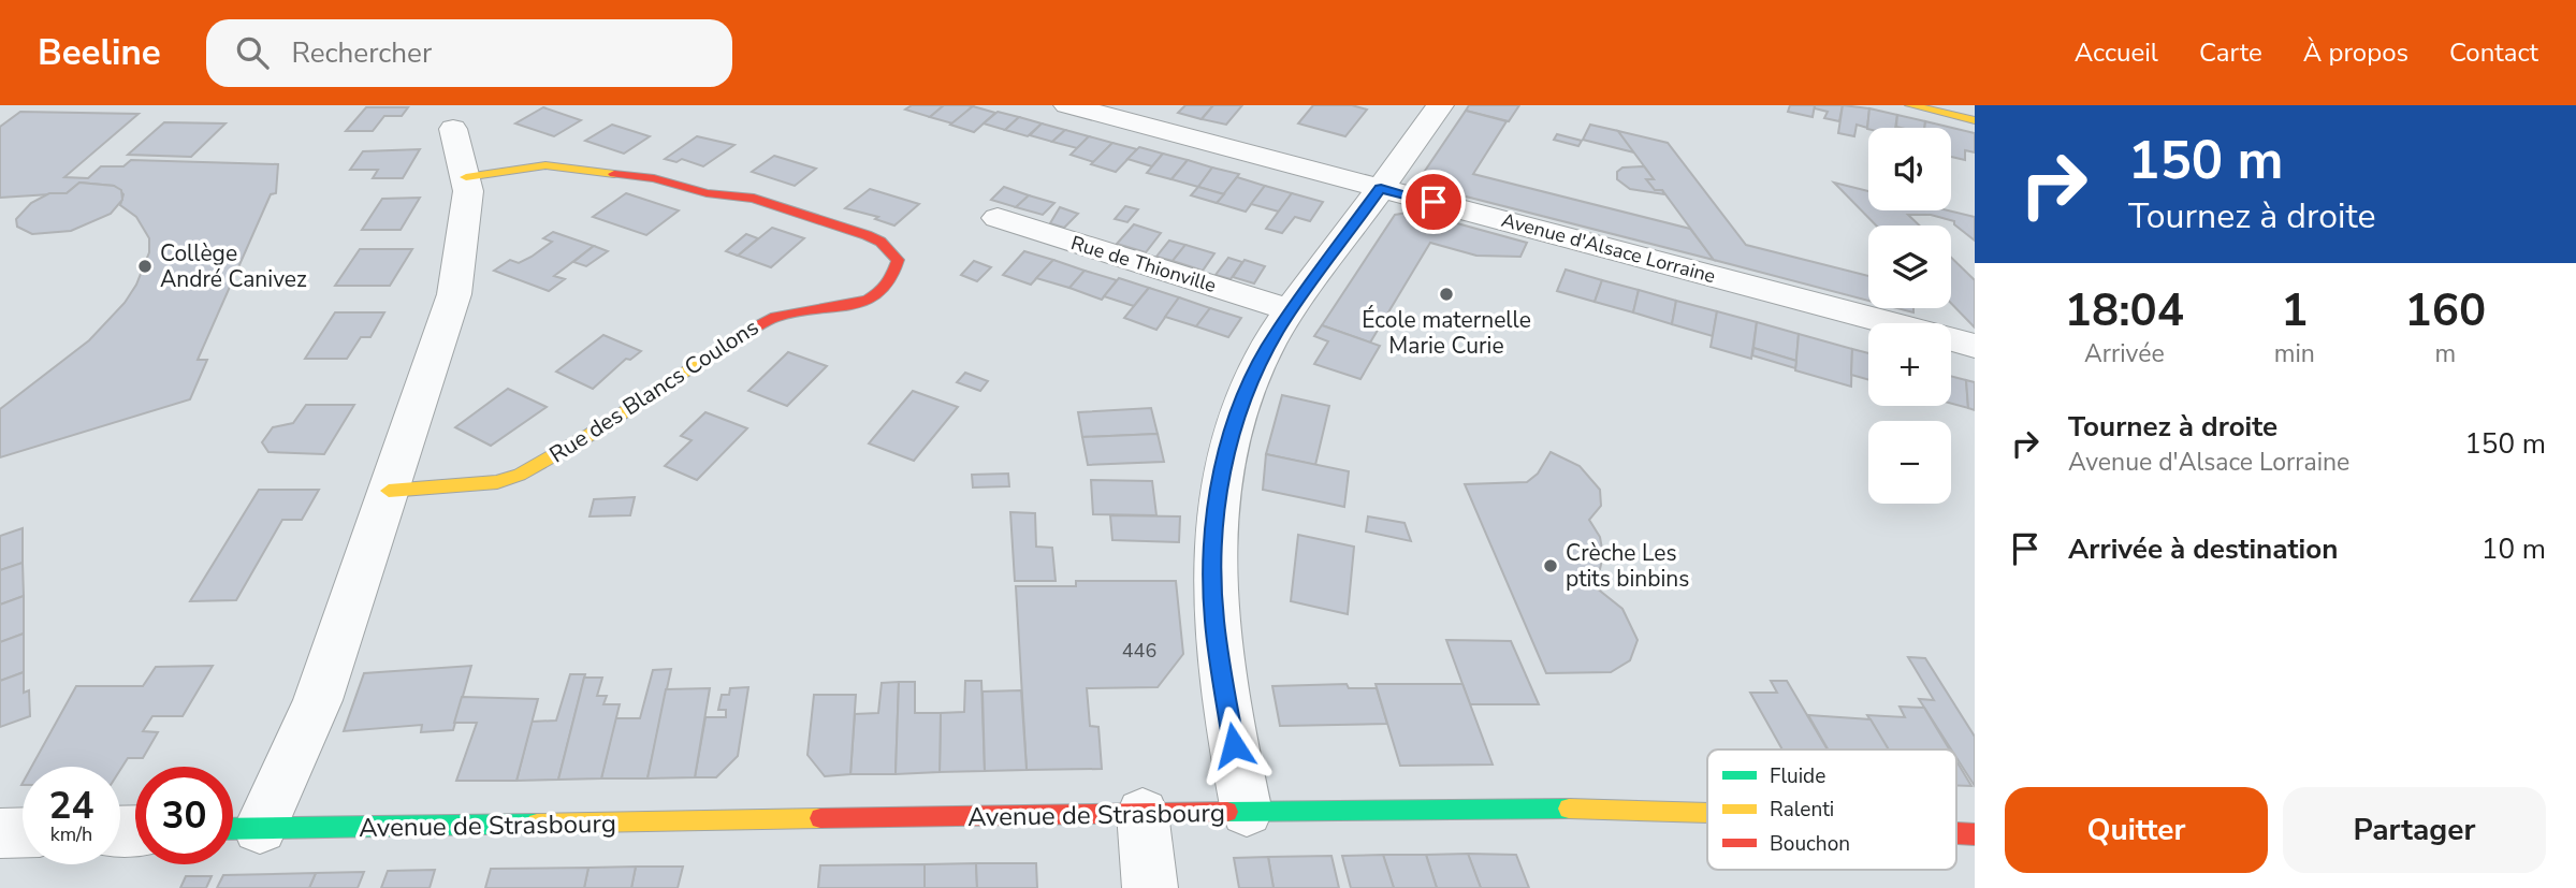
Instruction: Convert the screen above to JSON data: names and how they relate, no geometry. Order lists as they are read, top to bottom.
{
  "streets": {
    "street": [
      "Avenue d'Alsace Lorraine",
      "Rue de Thionville",
      "Rue des Blancs Coulons",
      "Avenue de Strasbourg"
    ]
  },
  "places": ["Collège André Canivez", "École maternelle Marie Curie", "Crèche Les ptits binbins"],
  "house_numbers": ["446"],
  "legend": ["Fluide", "Ralenti", "Bouchon"],
  "page": {
    "header": "Beeline",
    "search": "Rechercher",
    "nav": [
      "Accueil",
      "Carte",
      "À propos",
      "Contact"
    ],
    "turn": ["150 m", "Tournez à droite"],
    "map_buttons": ["+", "−"],
    "eta": [
      "18:04",
      "Arrivée",
      "1",
      "min",
      "160",
      "m"
    ],
    "list": [
      {
        "name": "Tournez à droite",
        "note": "Avenue d'Alsace Lorraine",
        "value": "150 m"
      },
      {
        "name": "Arrivée à destination",
        "value": "10 m"
      }
    ],
    "speed": "24 km/h",
    "limit": "30",
    "buttons": ["Quitter", "Partager"]
  }
}
